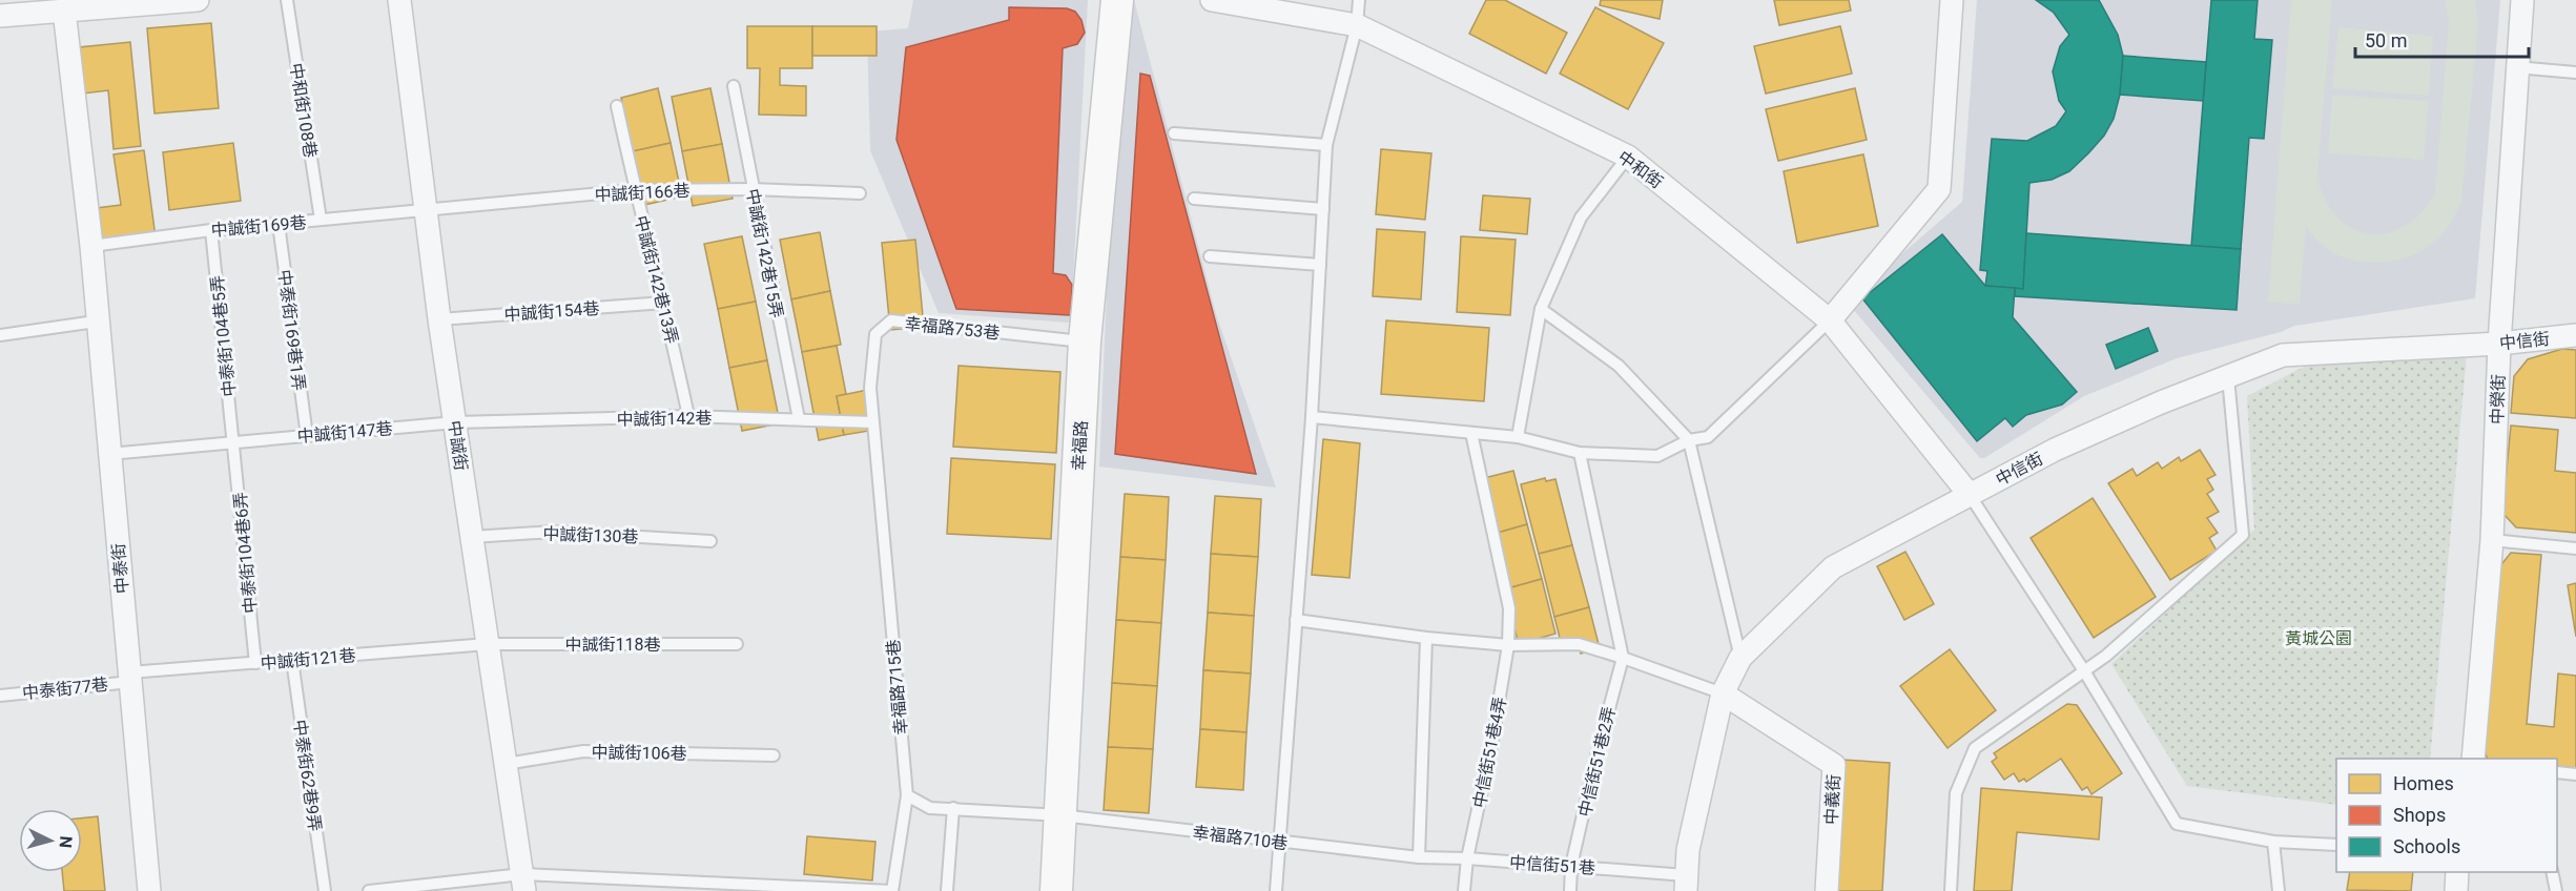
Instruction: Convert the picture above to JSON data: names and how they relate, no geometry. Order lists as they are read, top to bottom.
{
  "streets": {
    "street": [
      "中和街",
      "中信街",
      "中榮街",
      "中誠街",
      "幸福路",
      "中泰街",
      "中義街"
    ],
    "lane": [
      "中和街108巷",
      "中誠街166巷",
      "中誠街169巷",
      "中誠街142巷15弄",
      "中誠街142巷13弄",
      "中誠街154巷",
      "幸福路753巷",
      "中泰街169巷1弄",
      "中泰街104巷5弄",
      "中誠街142巷",
      "中誠街147巷",
      "中誠街130巷",
      "中泰街104巷6弄",
      "中誠街118巷",
      "中誠街121巷",
      "幸福路715巷",
      "中泰街77巷",
      "中誠街106巷",
      "中信街51巷4弄",
      "中信街51巷2弄",
      "中泰街62巷9弄",
      "幸福路710巷",
      "中信街51巷"
    ]
  },
  "crossings": [
    ["中和街108巷", "中誠街169巷"],
    ["中和街", "中信街"],
    ["中誠街166巷", "中誠街169巷"],
    ["中誠街166巷", "中誠街142巷15弄"],
    ["中誠街166巷", "中誠街142巷13弄"],
    ["中誠街166巷", "中誠街"],
    ["中誠街169巷", "中泰街169巷1弄"],
    ["中誠街169巷", "中泰街104巷5弄"],
    ["中誠街169巷", "中誠街"],
    ["中誠街169巷", "中泰街"],
    ["中誠街142巷15弄", "中誠街142巷"],
    ["中誠街142巷13弄", "中誠街154巷"],
    ["中誠街142巷13弄", "中誠街142巷"],
    ["中誠街154巷", "中誠街"],
    ["幸福路753巷", "中誠街142巷"],
    ["幸福路753巷", "幸福路"],
    ["幸福路753巷", "幸福路715巷"],
    ["中泰街169巷1弄", "中誠街147巷"],
    ["中泰街104巷5弄", "中誠街147巷"],
    ["中泰街104巷5弄", "中泰街104巷6弄"],
    ["中信街", "中榮街"],
    ["中信街", "中義街"],
    ["中信街", "中信街51巷"],
    ["中誠街142巷", "中誠街147巷"],
    ["中誠街142巷", "中誠街"],
    ["中誠街142巷", "幸福路715巷"],
    ["中誠街147巷", "中誠街"],
    ["中誠街147巷", "中泰街104巷6弄"],
    ["中誠街147巷", "中泰街"],
    ["中誠街", "中誠街130巷"],
    ["中誠街", "中誠街118巷"],
    ["中誠街", "中誠街121巷"],
    ["中誠街", "中誠街106巷"],
    ["幸福路", "幸福路710巷"],
    ["中泰街104巷6弄", "中誠街121巷"],
    ["中泰街", "中誠街121巷"],
    ["中泰街", "中泰街77巷"],
    ["中誠街118巷", "中誠街121巷"],
    ["中誠街121巷", "中泰街77巷"],
    ["中誠街121巷", "中泰街62巷9弄"],
    ["中信街51巷4弄", "中信街51巷"],
    ["中信街51巷2弄", "中信街51巷"],
    ["幸福路710巷", "中信街51巷"]
  ],
  "parks": ["黃城公園"],
  "legend": ["Homes", "Shops", "Schools"],
  "scale_bar": "50 m",
  "north": "right"
}
